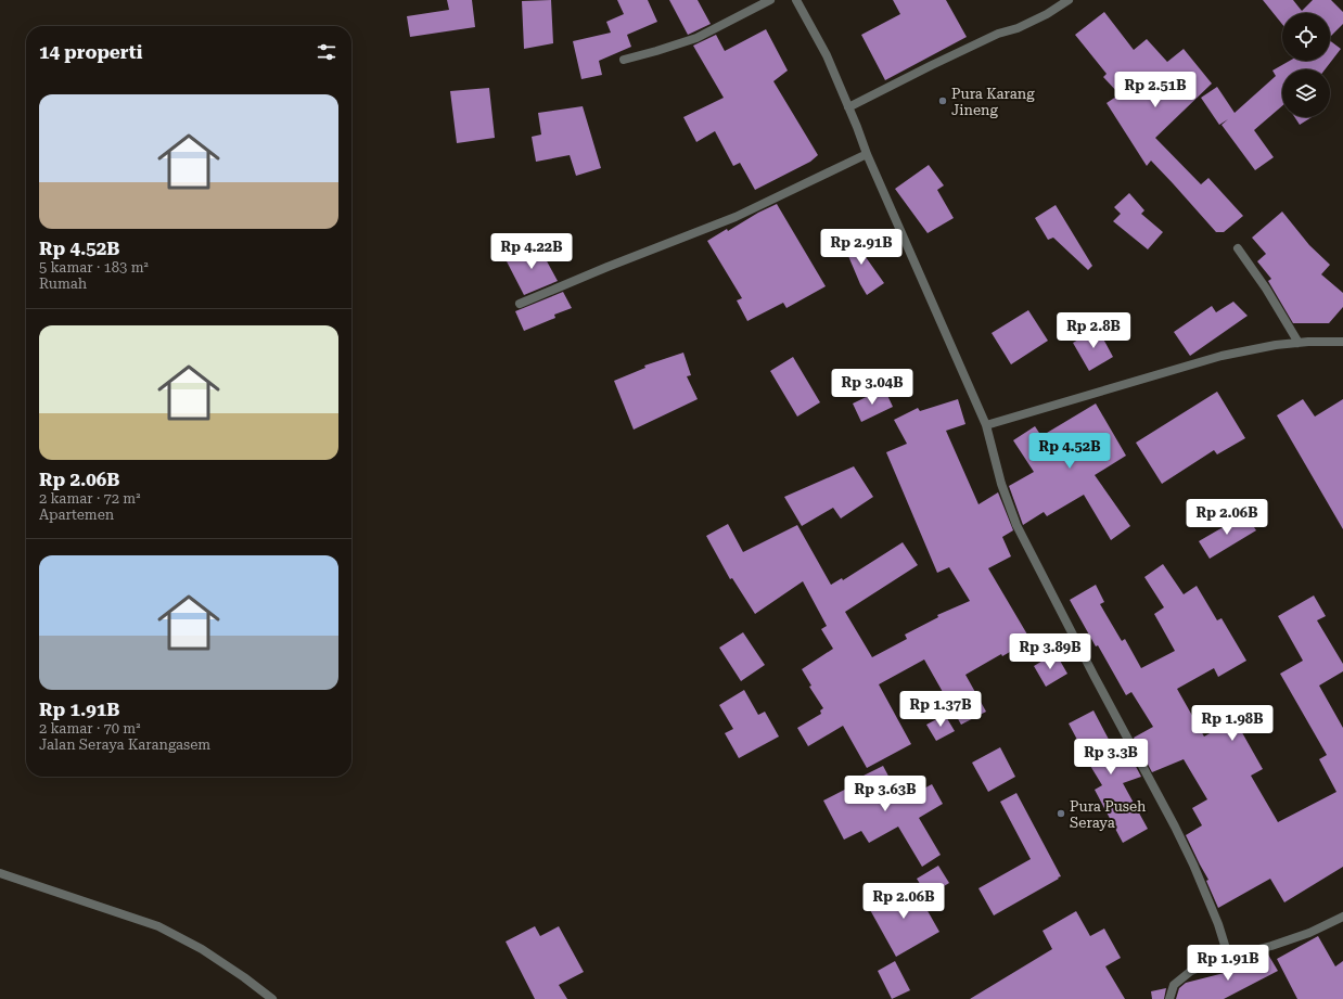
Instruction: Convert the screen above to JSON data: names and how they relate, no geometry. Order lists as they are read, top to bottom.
{
  "places": ["Pura Karang Jineng", "Pura Puseh Seraya"],
  "page": {
    "heading": "14 properti",
    "price": [
      "Rp 2.51B",
      "Rp 2.91B",
      "Rp 4.22B",
      "Rp 2.8B",
      "Rp 3.04B",
      "Rp 4.52B",
      "Rp 2.06B",
      "Rp 3.89B",
      "Rp 1.37B",
      "Rp 1.98B",
      "Rp 3.3B",
      "Rp 3.63B",
      "Rp 2.06B",
      "Rp 1.91B"
    ],
    "list": [
      {
        "name": "Rp 4.52B",
        "note": "5 kamar · 183 m² · Rumah"
      },
      {
        "name": "Rp 2.06B",
        "note": "2 kamar · 72 m² · Apartemen"
      },
      {
        "name": "Rp 1.91B",
        "note": "2 kamar · 70 m² · Jalan Seraya Karangasem"
      }
    ]
  }
}
